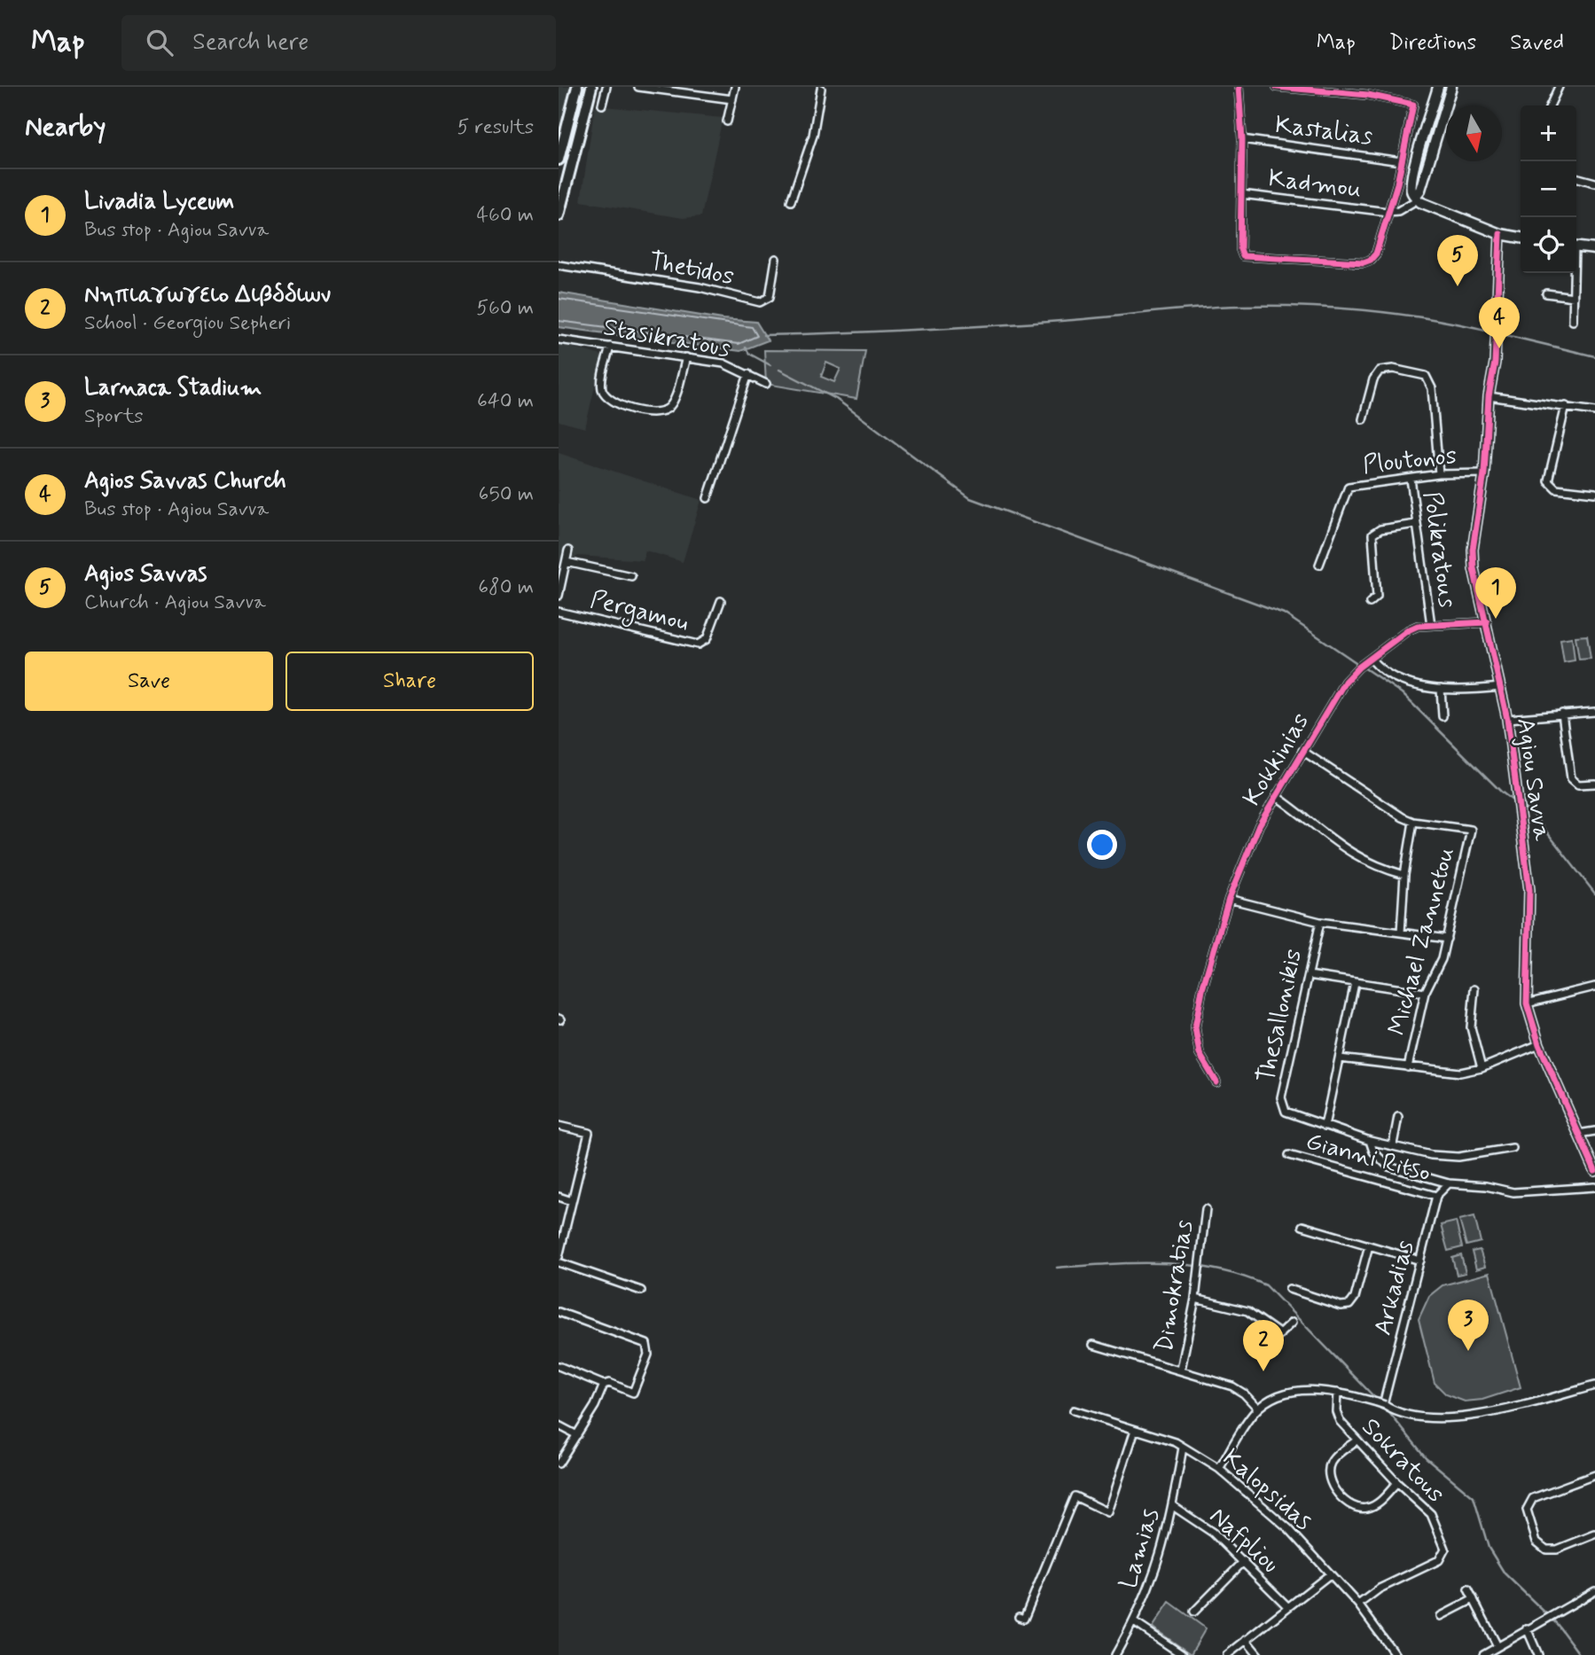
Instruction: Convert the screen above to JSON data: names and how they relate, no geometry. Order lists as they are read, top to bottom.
{
  "streets": {
    "street": [
      "Kastalias",
      "Kadmou",
      "Thetidos",
      "Stasikratous",
      "Ploutonos",
      "Polikratous",
      "Pergamou",
      "Kokkinias",
      "Agiou Savva",
      "Michael Zannetou",
      "Thesallonikis",
      "Gianni Ritso",
      "Dimokratias",
      "Arkadias",
      "Sokratous",
      "Kalopsidas",
      "Nafpliou",
      "Lamias"
    ]
  },
  "crossings": [
    ["Ploutonos", "Polikratous"],
    ["Ploutonos", "Agiou Savva"],
    ["Polikratous", "Kokkinias"],
    ["Kokkinias", "Agiou Savva"],
    ["Kokkinias", "Michael Zannetou"],
    ["Kokkinias", "Thesallonikis"],
    ["Michael Zannetou", "Thesallonikis"],
    ["Gianni Ritso", "Arkadias"],
    ["Sokratous", "Kalopsidas"],
    ["Kalopsidas", "Lamias"],
    ["Nafpliou", "Lamias"]
  ],
  "north": "bottom",
  "page": {
    "header": "Map",
    "search": "Search here",
    "nav": ["Map", "Directions", "Saved"],
    "heading": ["Nearby", "5 results"],
    "map_buttons": ["+", "−"],
    "list": [
      {
        "mark": "1",
        "name": "Livadia Lyceum",
        "note": "Bus stop · Agiou Savva",
        "value": "460 m"
      },
      {
        "mark": "2",
        "name": "Νηπιαγωγειο Διβδδιων",
        "note": "School · Georgiou Sepheri",
        "value": "560 m"
      },
      {
        "mark": "3",
        "name": "Larnaca Stadium",
        "note": "Sports",
        "value": "640 m"
      },
      {
        "mark": "4",
        "name": "Agios Savvas Church",
        "note": "Bus stop · Agiou Savva",
        "value": "650 m"
      },
      {
        "mark": "5",
        "name": "Agios Savvas",
        "note": "Church · Agiou Savva",
        "value": "680 m"
      }
    ],
    "pins": [
      "5",
      "4",
      "1",
      "3",
      "2"
    ],
    "buttons": ["Save", "Share"]
  }
}
